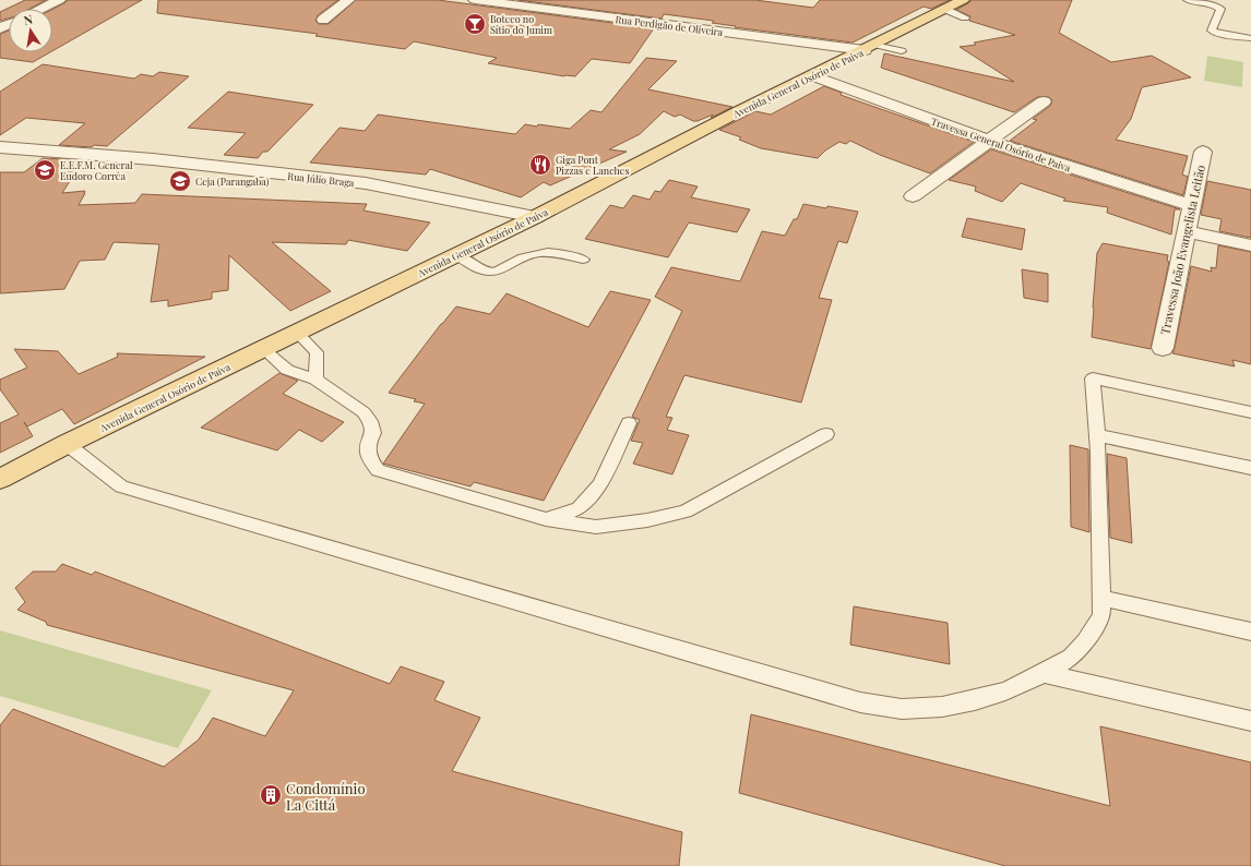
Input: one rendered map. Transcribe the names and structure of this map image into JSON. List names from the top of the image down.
{
  "streets": {
    "main road": ["Avenida General Osório de Paiva"],
    "street": [
      "Rua Perdigão de Oliveira",
      "Travessa General Osório de Paiva",
      "Rua Júlio Braga",
      "Travessa João Evangelista Leitão"
    ]
  },
  "crossings": [
    ["Rua Perdigão de Oliveira", "Avenida General Osório de Paiva"],
    ["Avenida General Osório de Paiva", "Travessa General Osório de Paiva"],
    ["Avenida General Osório de Paiva", "Rua Júlio Braga"],
    ["Travessa General Osório de Paiva", "Travessa João Evangelista Leitão"]
  ],
  "places": {
    "bar": ["Boteco no Sítio do Junim"],
    "restaurant": ["Giga Pont Pizzas e Lanches"],
    "school or university": ["E.E.F.M. General Eudoro Corrêa", "Ceja (Parangaba)"],
    "building": ["Condomínio La Cittá"]
  },
  "north": "top"
}
